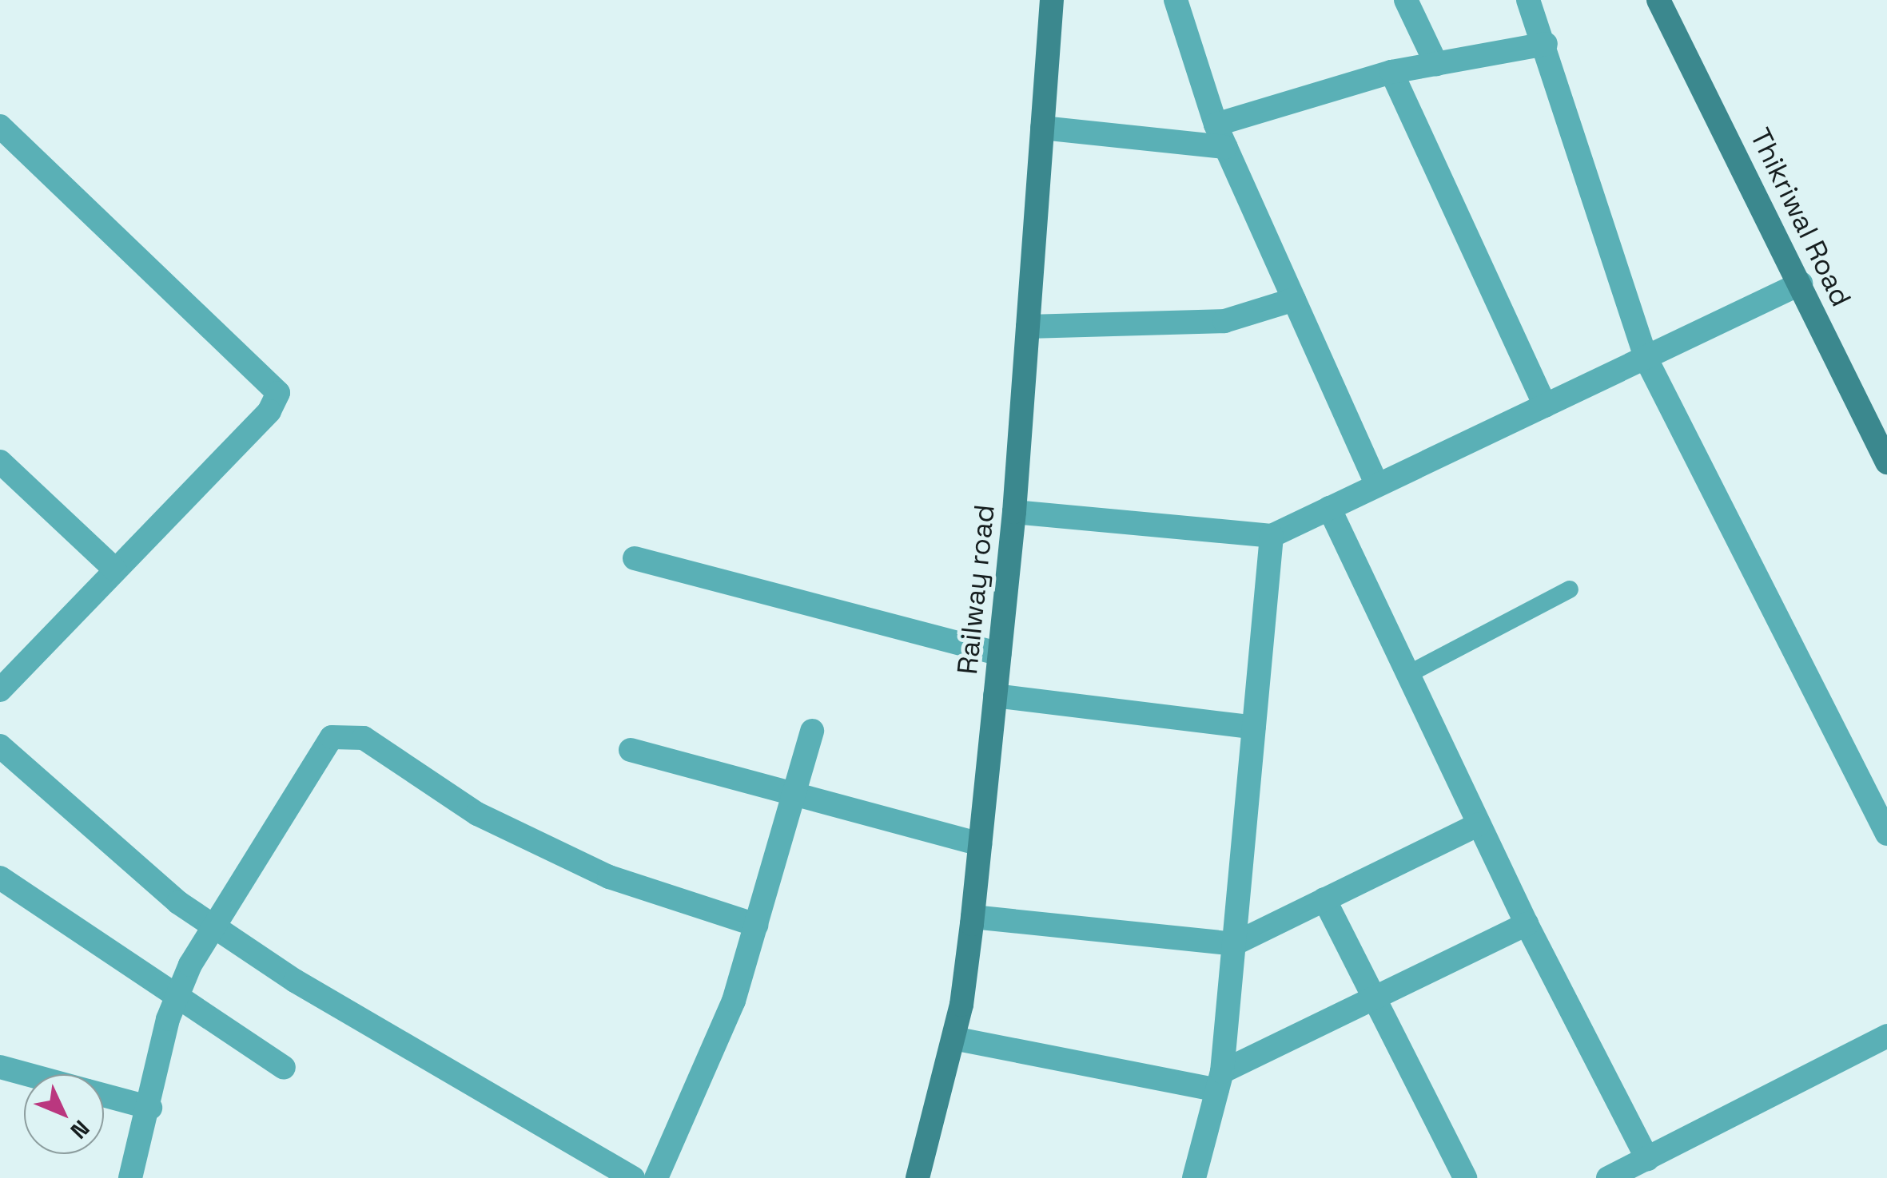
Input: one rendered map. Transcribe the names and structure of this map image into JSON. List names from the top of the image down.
{
  "streets": {
    "main road": ["Thikriwal Road", "Railway road"]
  },
  "north": "bottom right"
}
